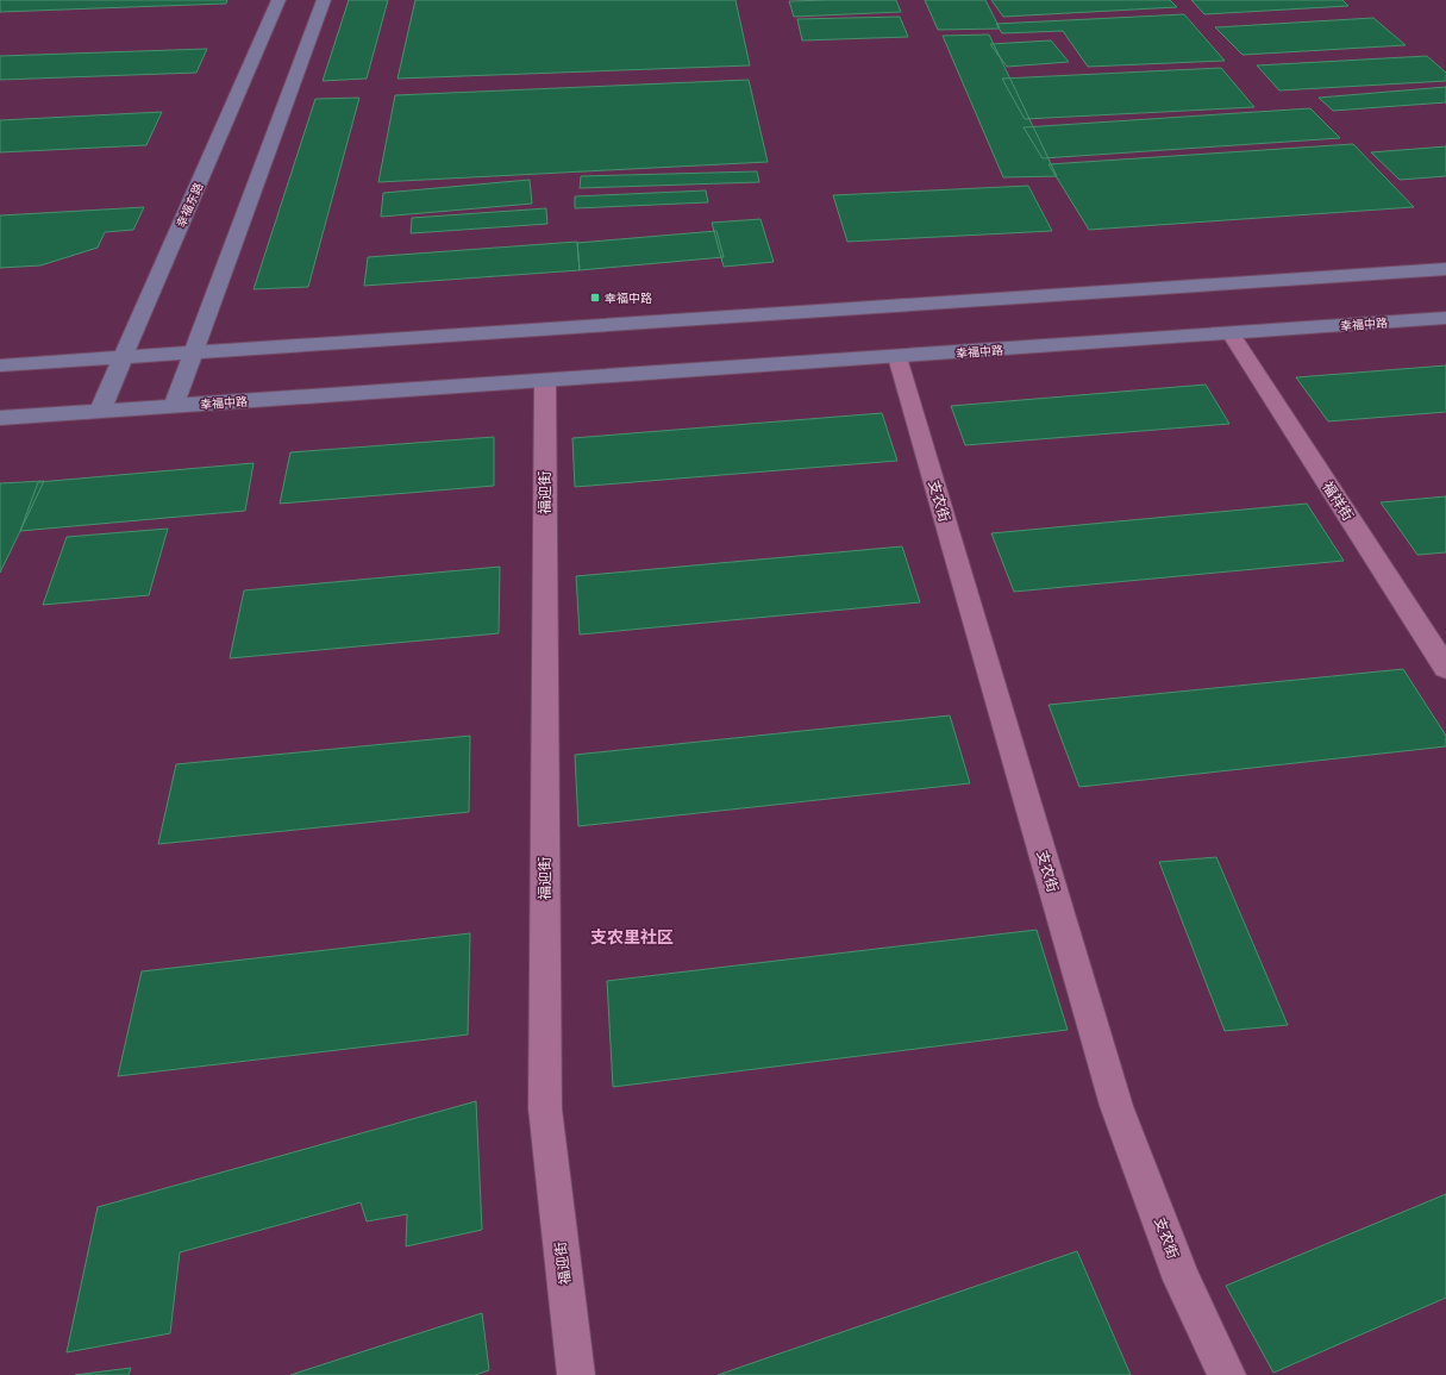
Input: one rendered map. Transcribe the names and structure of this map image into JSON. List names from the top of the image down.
{
  "streets": {
    "street": [
      "幸福东路",
      "幸福中路",
      "福迎街",
      "支农街",
      "福祥街"
    ]
  },
  "crossings": [
    ["幸福东路", "幸福中路"],
    ["幸福中路", "福迎街"],
    ["幸福中路", "支农街"],
    ["幸福中路", "福祥街"]
  ],
  "districts": ["支农里社区"],
  "places": {
    "transit": ["幸福中路"]
  }
}
